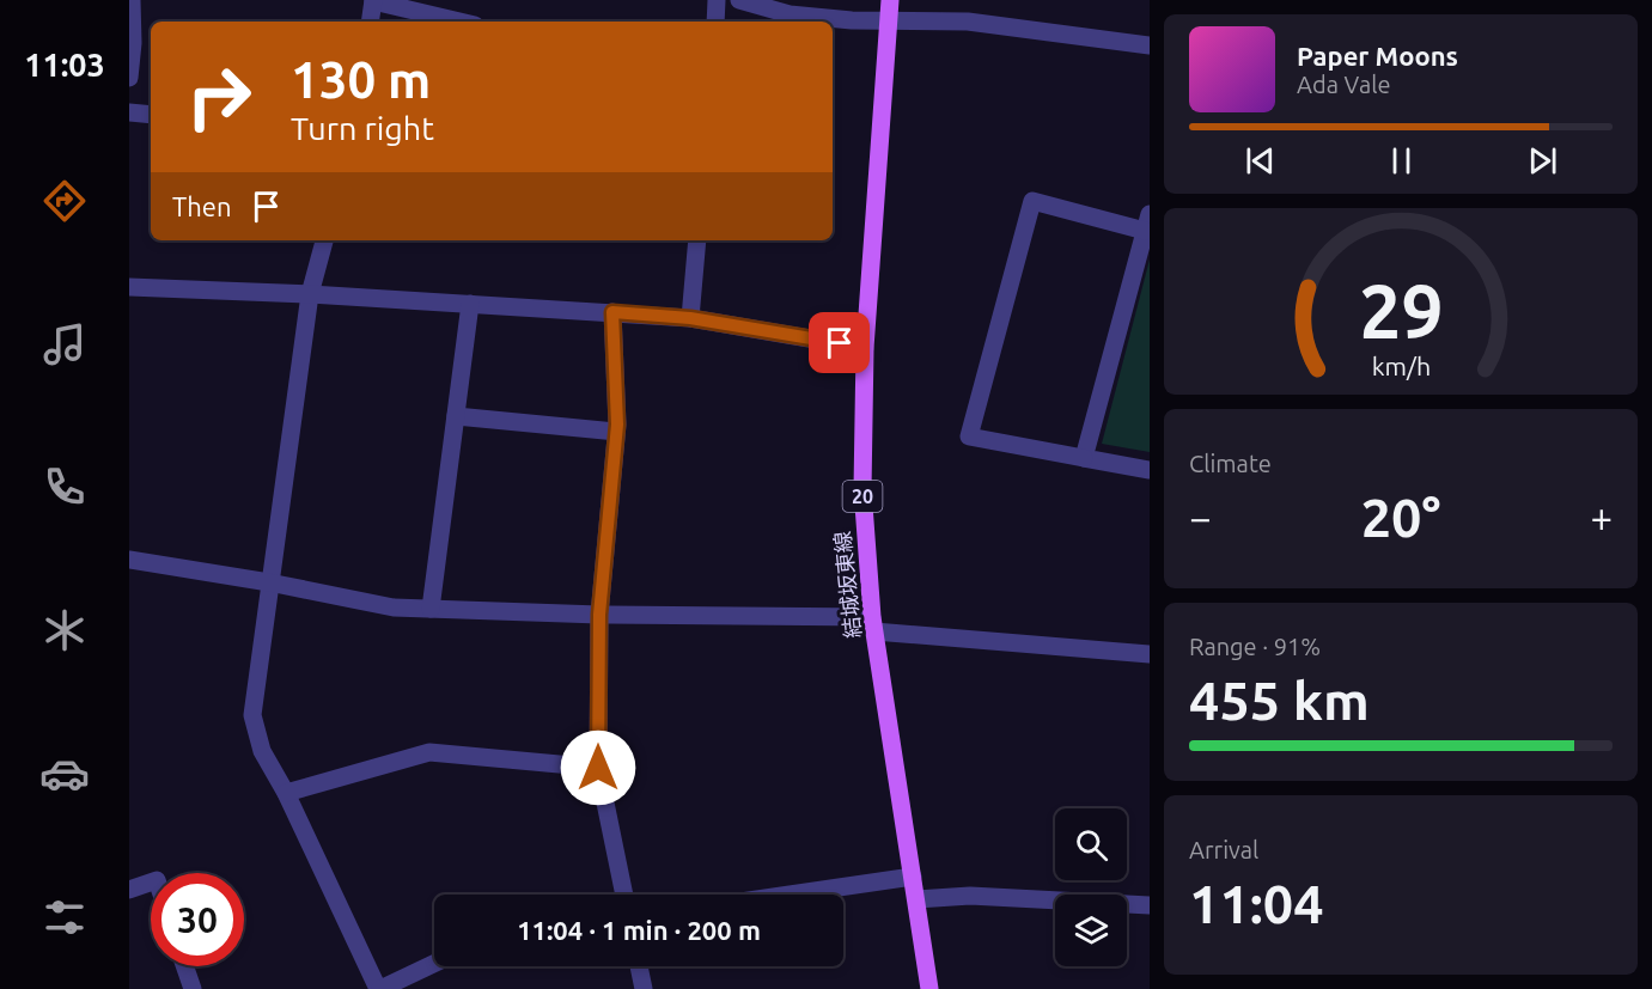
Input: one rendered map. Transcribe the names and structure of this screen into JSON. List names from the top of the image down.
{
  "streets": {
    "main road": ["20", "結城坂東線"]
  },
  "page": {
    "tabs": "11:03",
    "turn": ["130 m", "Turn right"],
    "song": ["Paper Moons", "Ada Vale"],
    "then": "Then",
    "tile": [
      "Climate",
      ["Range · 91%", "455 km"],
      ["Arrival", "11:04"]
    ],
    "heat": ["−", "20°", "+"],
    "limit": "30",
    "trip": "11:04 · 1 min · 200 m",
    "gauge": ["29", "km/h"]
  }
}
